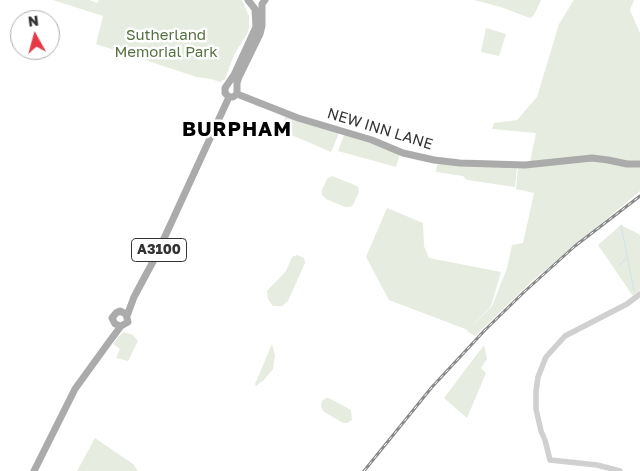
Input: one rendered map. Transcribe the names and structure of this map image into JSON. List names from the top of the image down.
{
  "streets": {
    "main road": ["NEW INN LANE", "A3100"]
  },
  "crossings": [
    ["NEW INN LANE", "A3100"]
  ],
  "districts": ["BURPHAM"],
  "parks": ["Sutherland Memorial Park"],
  "north": "top"
}
